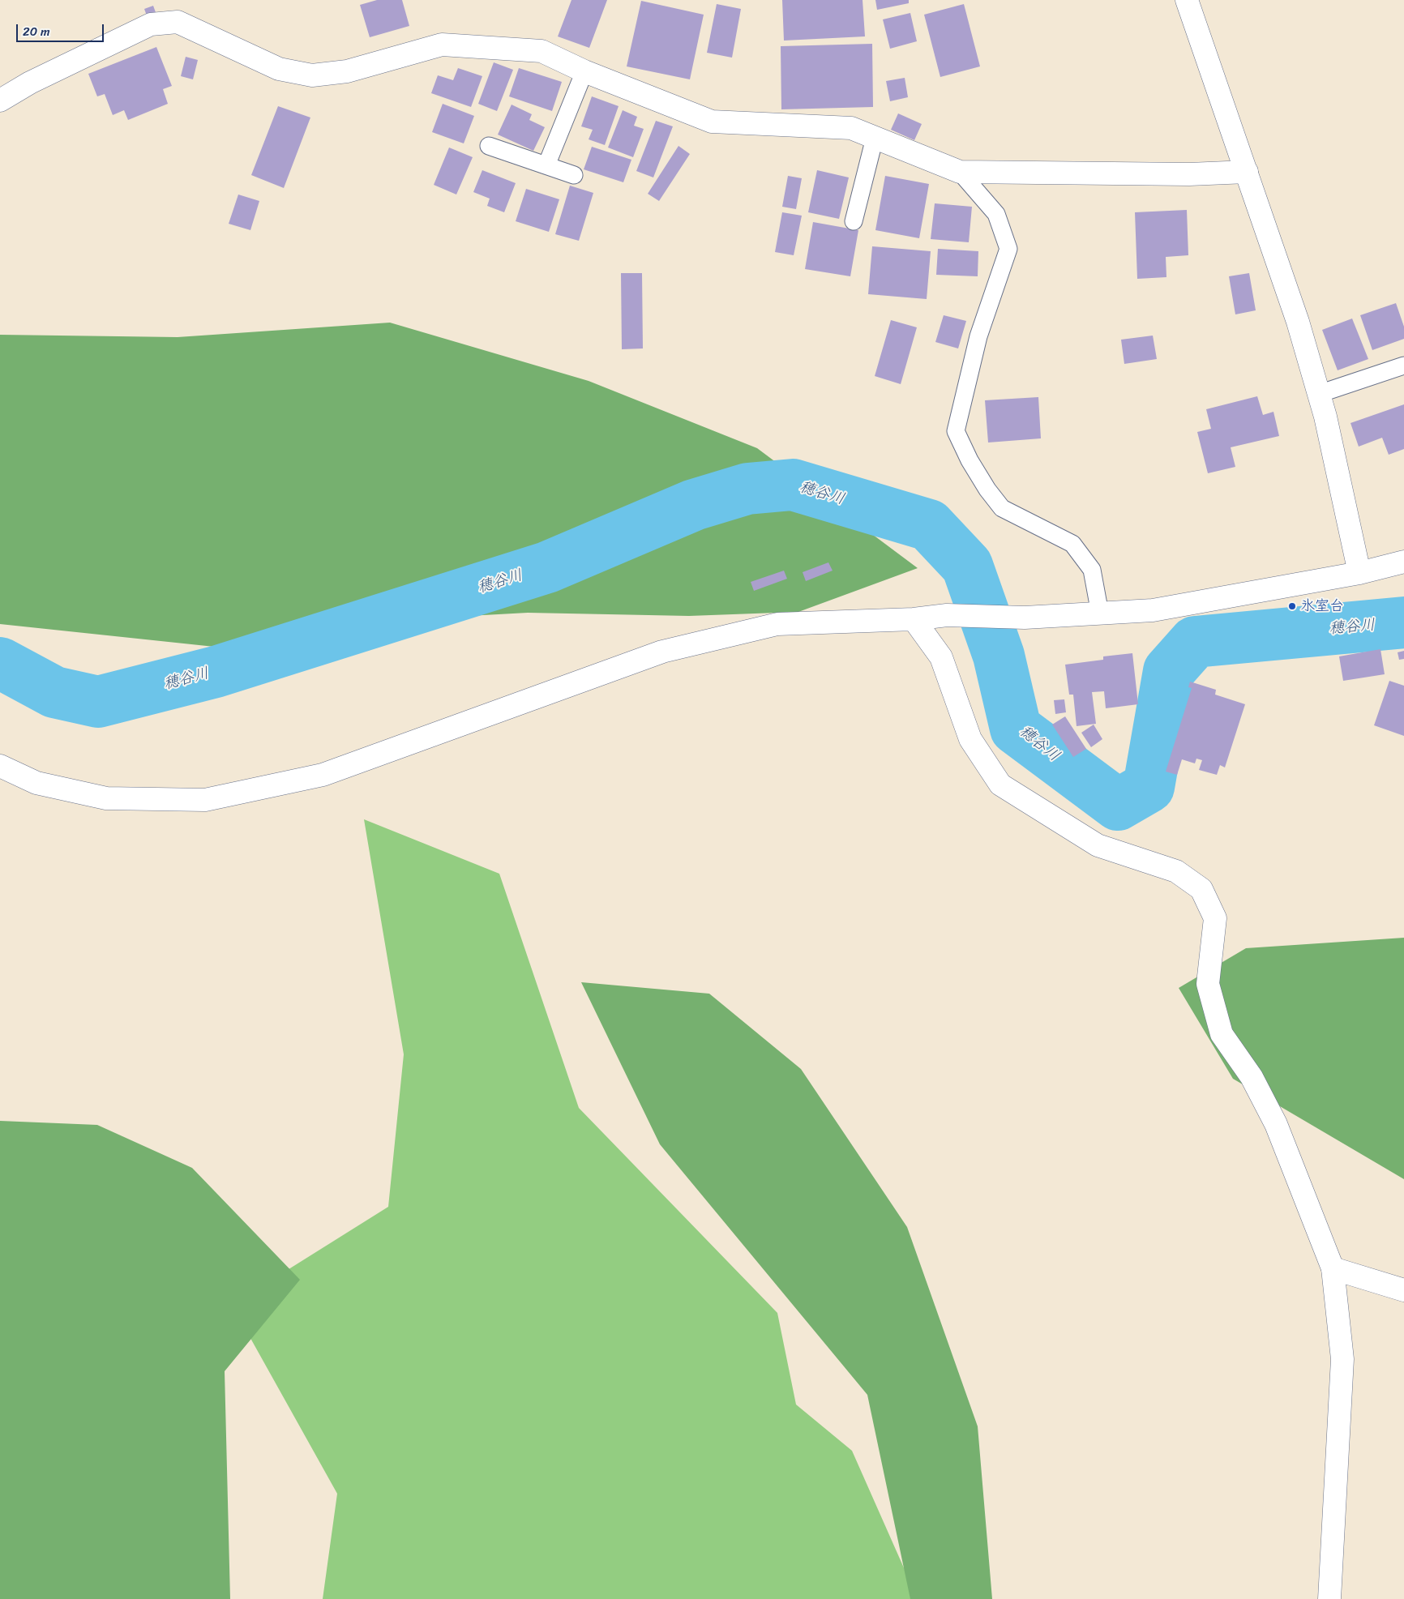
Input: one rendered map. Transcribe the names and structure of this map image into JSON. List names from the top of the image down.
{
  "water": ["穂谷川"],
  "places": ["氷室台"],
  "scale_bar": "20 m"
}
